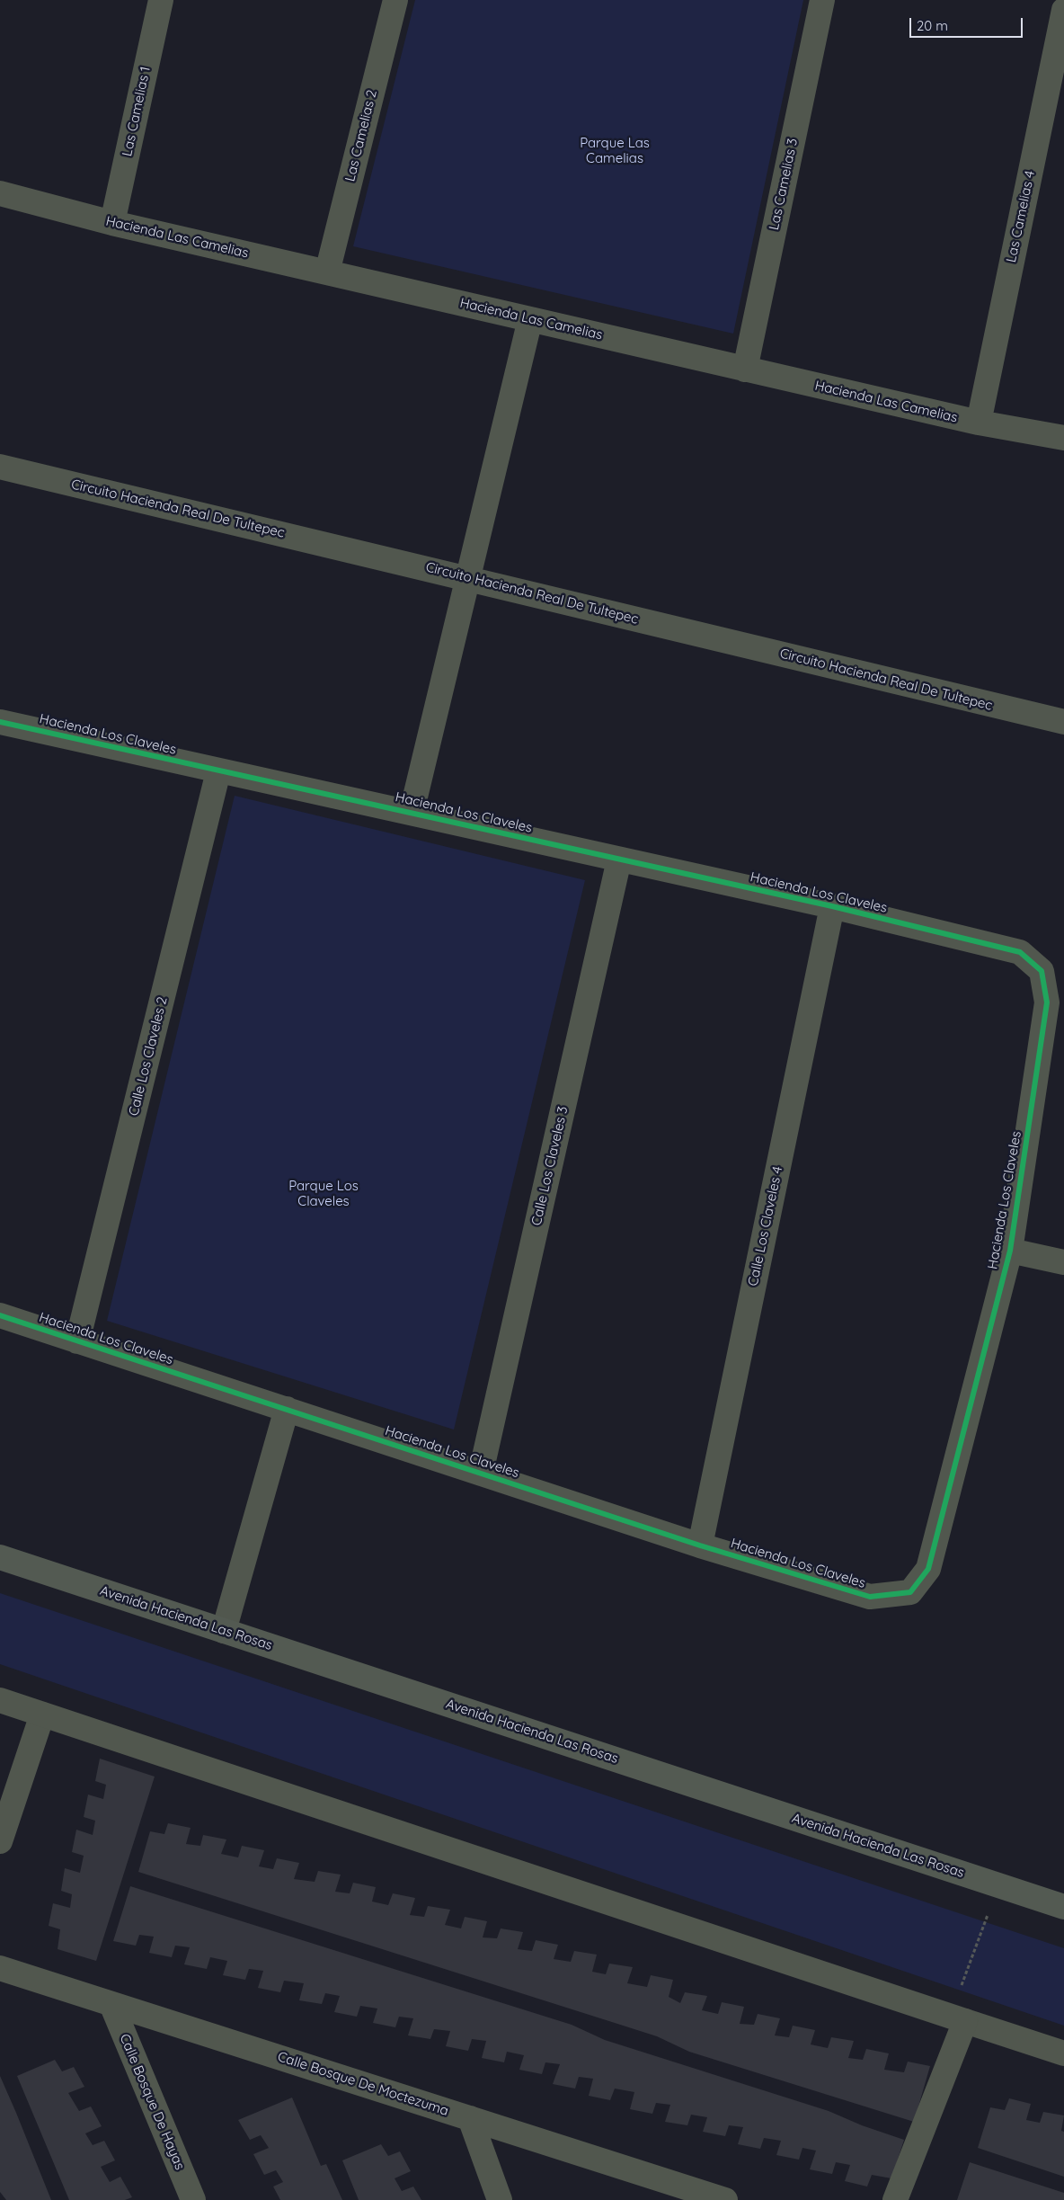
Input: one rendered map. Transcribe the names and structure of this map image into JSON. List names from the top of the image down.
{
  "streets": {
    "main road": ["Avenida Hacienda Las Rosas"],
    "street": [
      "Las Camelias 1",
      "Las Camelias 2",
      "Las Camelias 3",
      "Las Camelias 4",
      "Hacienda Las Camelias",
      "Circuito Hacienda Real De Tultepec",
      "Hacienda Los Claveles",
      "Calle Los Claveles 2",
      "Calle Los Claveles 3",
      "Calle Los Claveles 4",
      "Calle Bosque De Moctezuma",
      "Calle Bosque De Hayas"
    ]
  },
  "crossings": [
    ["Las Camelias 1", "Hacienda Las Camelias"],
    ["Las Camelias 2", "Hacienda Las Camelias"],
    ["Las Camelias 3", "Hacienda Las Camelias"],
    ["Las Camelias 4", "Hacienda Las Camelias"],
    ["Hacienda Los Claveles", "Calle Los Claveles 2"],
    ["Hacienda Los Claveles", "Calle Los Claveles 3"],
    ["Hacienda Los Claveles", "Calle Los Claveles 4"],
    ["Calle Bosque De Moctezuma", "Calle Bosque De Hayas"]
  ],
  "parks": ["Parque Las Camelias", "Parque Los Claveles"],
  "scale_bar": "20 m"
}
